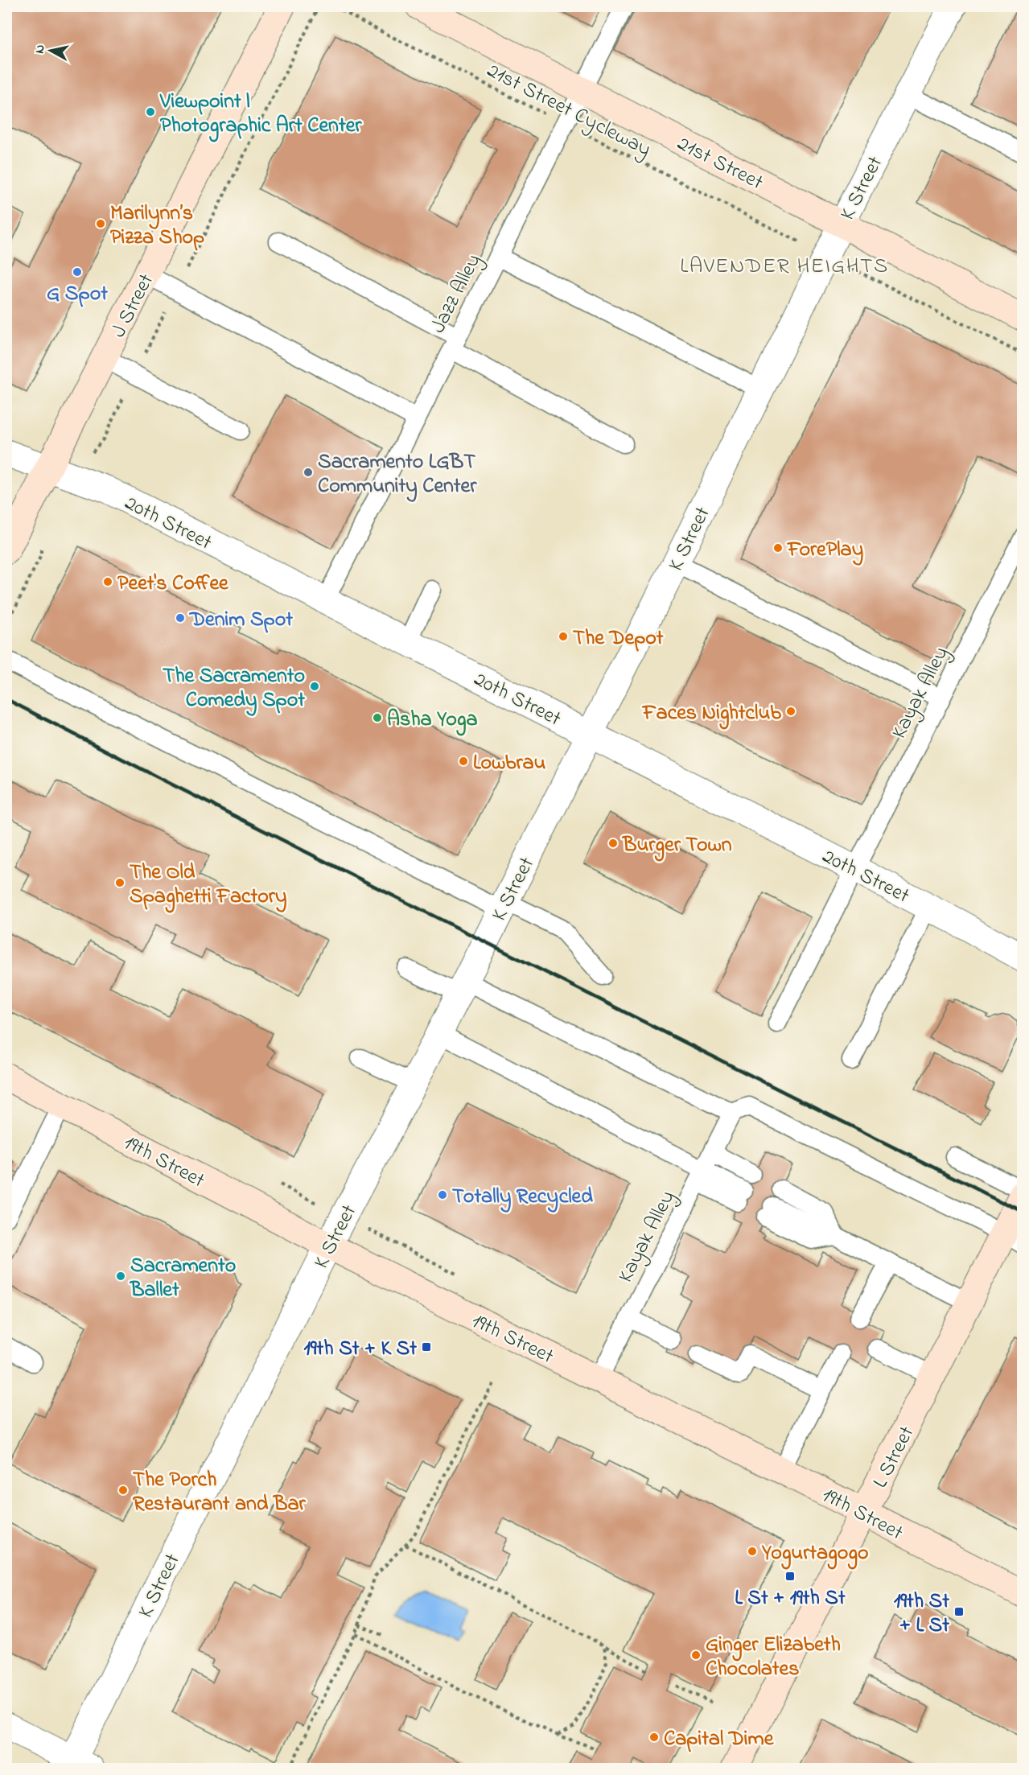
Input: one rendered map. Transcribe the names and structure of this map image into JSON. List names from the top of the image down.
{
  "streets": {
    "main road": [
      "21st Street",
      "J Street",
      "19th Street",
      "L Street"
    ],
    "street": ["K Street", "20th Street"],
    "lane": ["Jazz Alley", "Kayak Alley"],
    "path": ["21st Street Cycleway"]
  },
  "crossings": [
    ["21st Street Cycleway", "K Street"],
    ["21st Street Cycleway", "Jazz Alley"],
    ["21st Street", "K Street"],
    ["21st Street", "Jazz Alley"],
    ["K Street", "20th Street"],
    ["K Street", "19th Street"],
    ["Jazz Alley", "20th Street"],
    ["J Street", "20th Street"],
    ["20th Street", "Kayak Alley"],
    ["Kayak Alley", "19th Street"],
    ["19th Street", "L Street"]
  ],
  "districts": ["LAVENDER HEIGHTS"],
  "places": {
    "other": [
      "Viewpoint | Photographic Art Center",
      "Marilynn’s Pizza Shop",
      "G Spot",
      "Sacramento LGBT Community Center",
      "ForePlay",
      "Peet's Coffee",
      "Denim Spot",
      "The Depot",
      "The Sacramento Comedy Spot",
      "Faces Nightclub",
      "Asha Yoga",
      "Lowbrau",
      "Burger Town",
      "The Old Spaghetti Factory",
      "Totally Recycled",
      "Sacramento Ballet",
      "The Porch Restaurant and Bar",
      "Yogurtagogo",
      "Ginger Elizabeth Chocolates",
      "Capital Dime"
    ],
    "transit": ["19th St + K St", "L St + 19th St", "19th St + L St"]
  },
  "north": "left"
}
